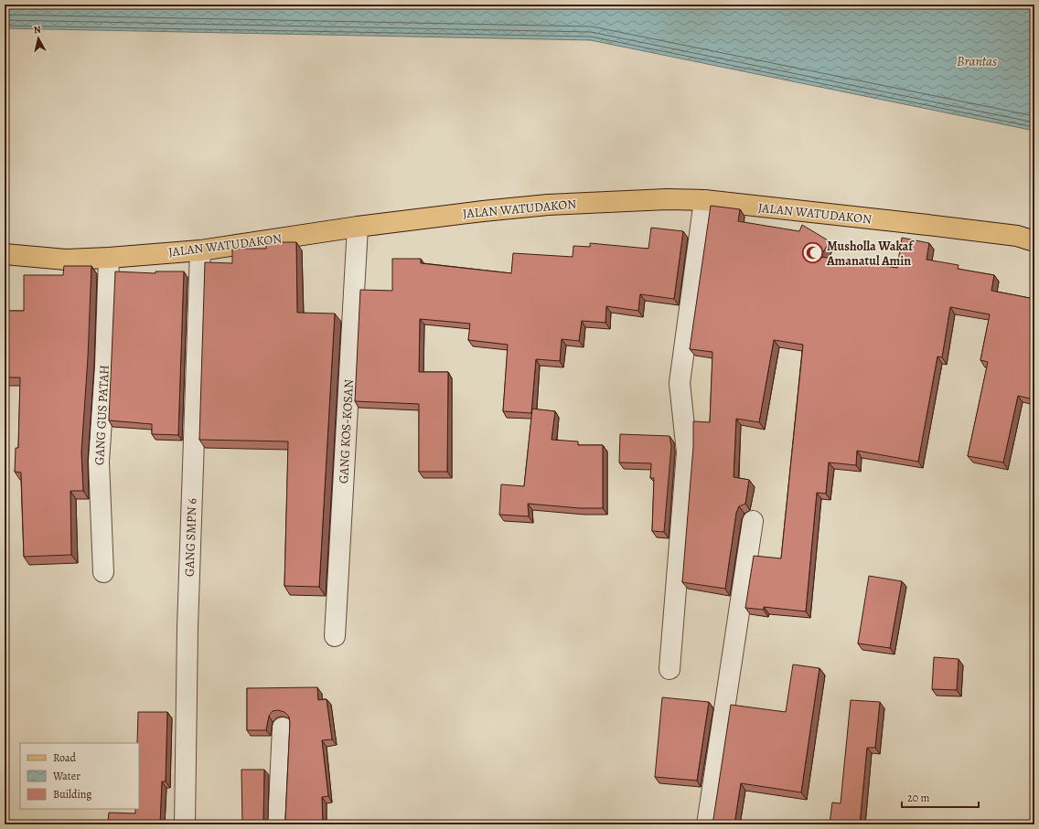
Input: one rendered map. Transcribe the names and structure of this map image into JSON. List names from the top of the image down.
{
  "streets": {
    "main road": ["JALAN WATUDAKON"],
    "street": ["GANG GUS PATAH", "GANG KOS-KOSAN", "GANG SMPN 6"]
  },
  "crossings": [
    ["JALAN WATUDAKON", "GANG GUS PATAH"],
    ["JALAN WATUDAKON", "GANG KOS-KOSAN"],
    ["JALAN WATUDAKON", "GANG SMPN 6"]
  ],
  "water": ["Brantas"],
  "places": {
    "mosque": ["Musholla Wakaf Amanatul Amin"]
  },
  "legend": ["Road", "Water", "Building"],
  "scale_bar": "20 m",
  "north": "top"
}
